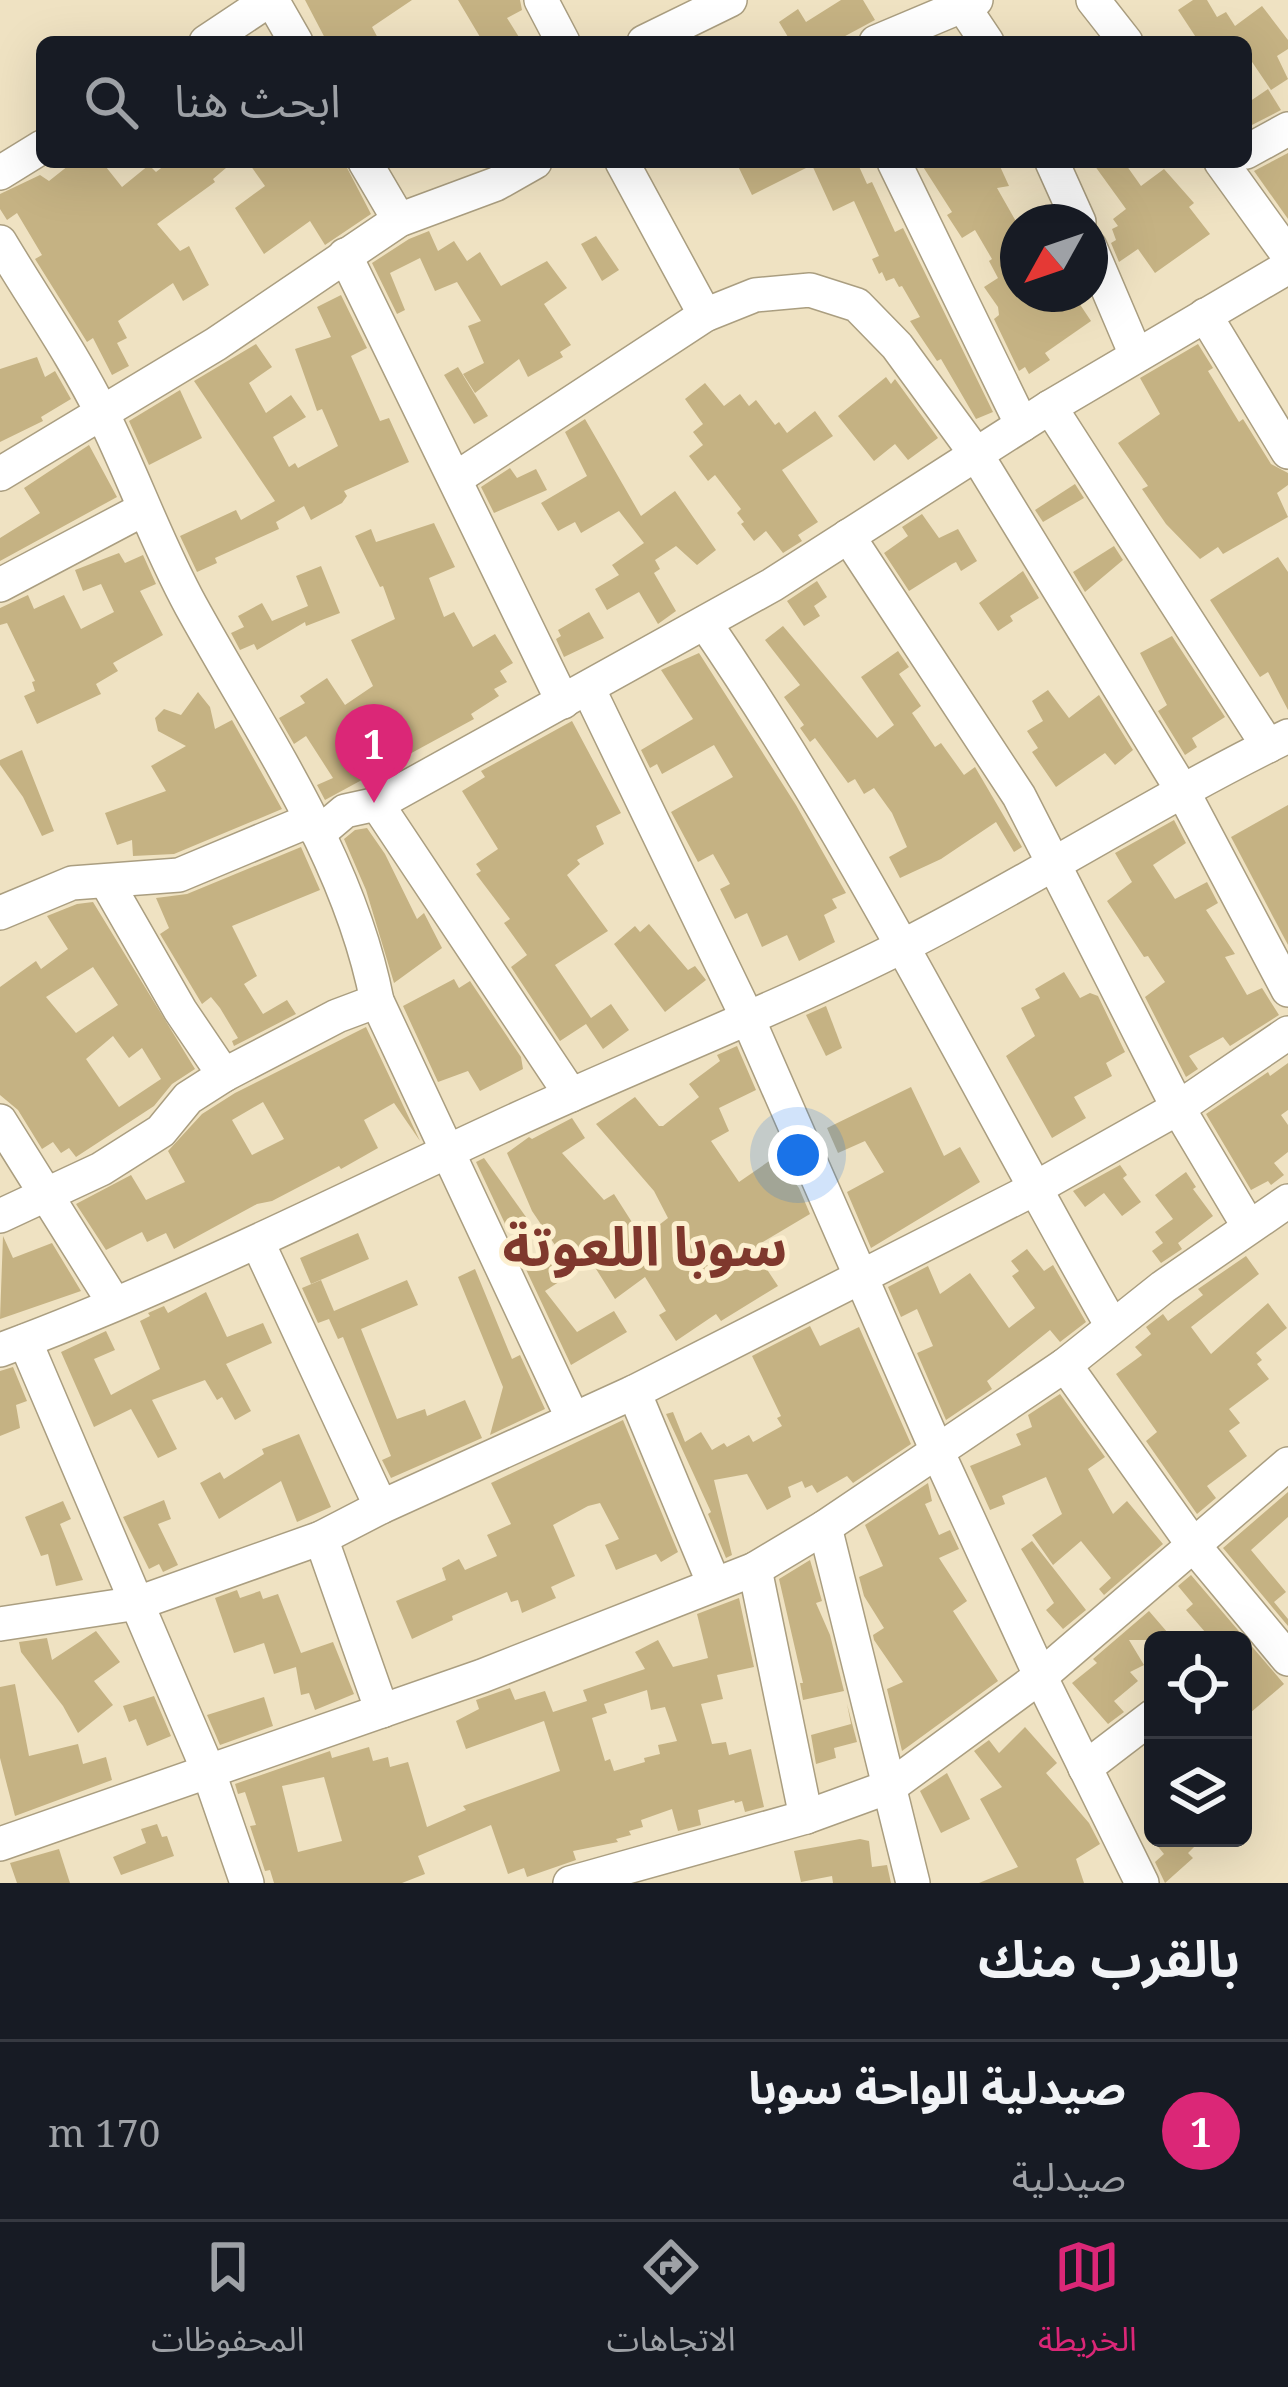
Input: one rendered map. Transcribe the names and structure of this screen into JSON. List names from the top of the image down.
{
  "districts": ["سوبا اللعوتة"],
  "north": "bottom left",
  "page": {
    "search": "ابحث هنا",
    "pins": "1",
    "heading": "بالقرب منك",
    "list": [
      {
        "mark": "1",
        "name": "صيدلية الواحة سوبا",
        "note": "صيدلية",
        "value": "170 m"
      }
    ],
    "nav": ["الخريطة", "الاتجاهات", "المحفوظات"]
  }
}
